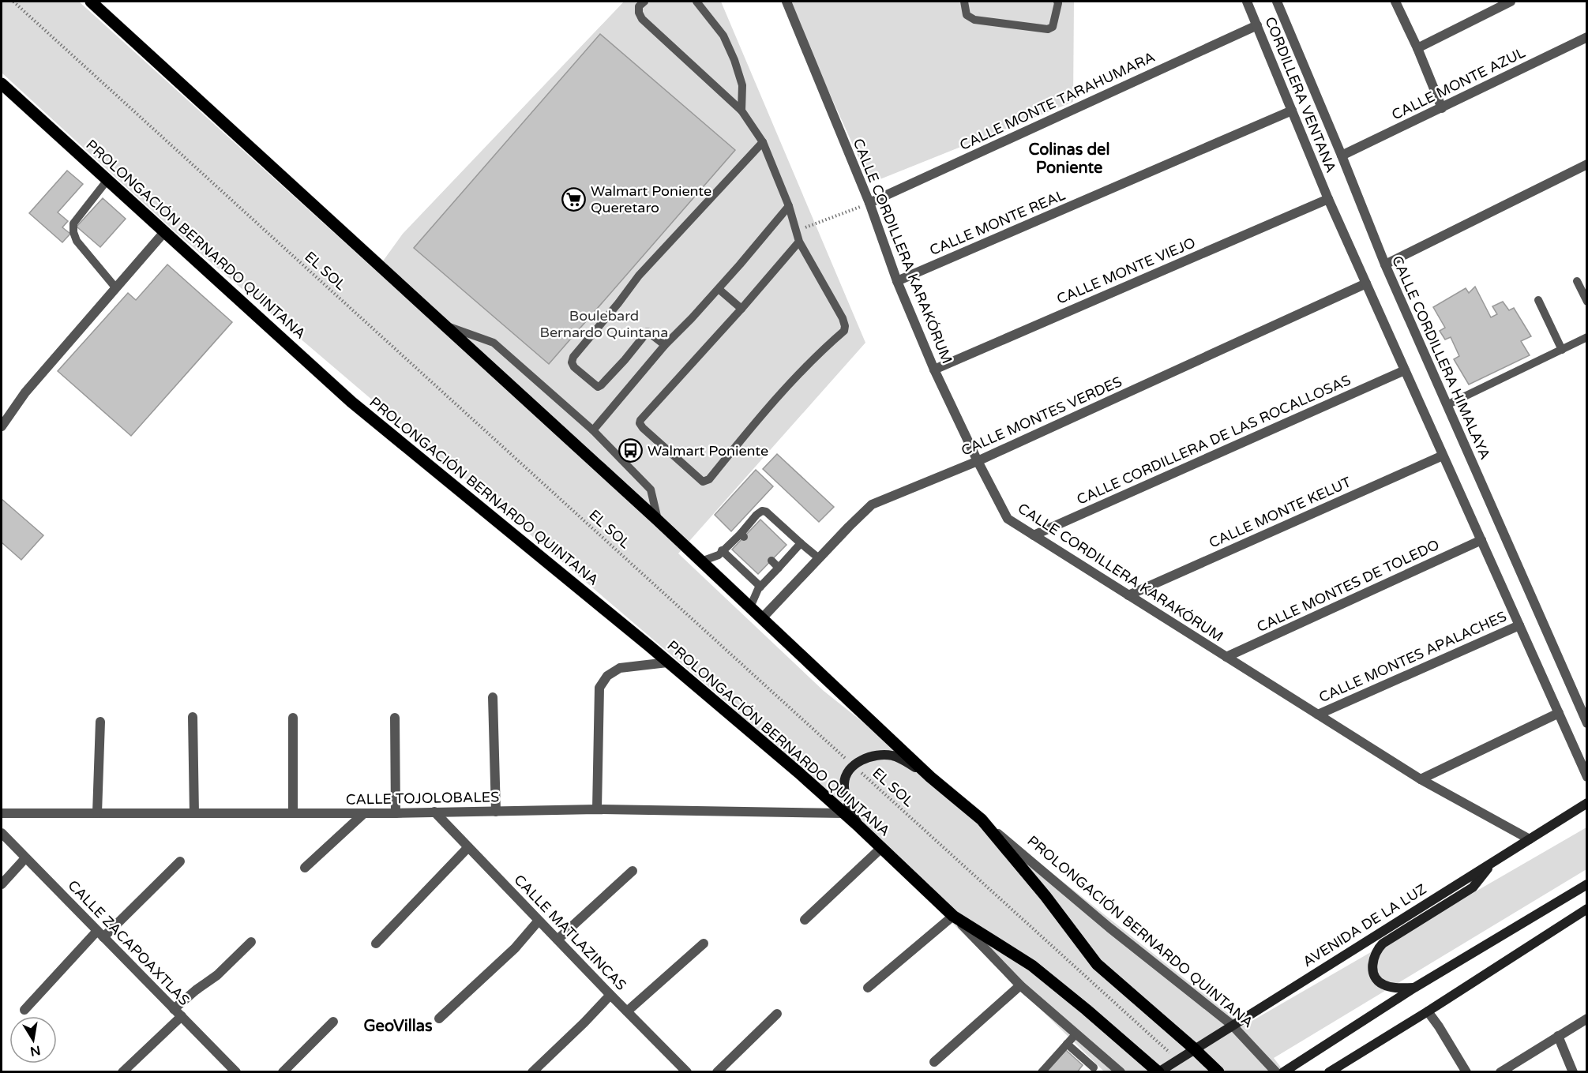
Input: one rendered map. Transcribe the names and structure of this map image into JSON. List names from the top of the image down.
{
  "streets": {
    "main road": ["PROLONGACIÓN BERNARDO QUINTANA", "AVENIDA DE LA LUZ"],
    "street": [
      "CALLE MONTE AZUL",
      "CORDILLERA VENTANA",
      "CALLE MONTE TARAHUMARA",
      "CALLE MONTE REAL",
      "CALLE CORDILLERA KARAKÓRUM",
      "CALLE MONTE VIEJO",
      "CALLE CORDILLERA HIMALAYA",
      "CALLE MONTES VERDES",
      "CALLE CORDILLERA DE LAS ROCALLOSAS",
      "CALLE MONTE KELUT",
      "CALLE MONTES DE TOLEDO",
      "CALLE MONTES APALACHES",
      "CALLE TOJOLOBALES",
      "CALLE MATLAZINCAS",
      "CALLE ZACAPOAXTLAS"
    ],
    "path": ["EL SOL"]
  },
  "crossings": [
    ["CALLE MONTE AZUL", "CALLE CORDILLERA HIMALAYA"],
    ["CORDILLERA VENTANA", "CALLE MONTE TARAHUMARA"],
    ["CORDILLERA VENTANA", "CALLE MONTE REAL"],
    ["CORDILLERA VENTANA", "CALLE MONTE VIEJO"],
    ["CALLE MONTE TARAHUMARA", "CALLE CORDILLERA KARAKÓRUM"],
    ["CALLE MONTE REAL", "CALLE CORDILLERA KARAKÓRUM"],
    ["PROLONGACIÓN BERNARDO QUINTANA", "CALLE MONTES VERDES"],
    ["PROLONGACIÓN BERNARDO QUINTANA", "CALLE TOJOLOBALES"],
    ["PROLONGACIÓN BERNARDO QUINTANA", "AVENIDA DE LA LUZ"],
    ["CALLE CORDILLERA KARAKÓRUM", "CALLE MONTE VIEJO"],
    ["CALLE CORDILLERA KARAKÓRUM", "CALLE MONTES VERDES"],
    ["CALLE CORDILLERA KARAKÓRUM", "CALLE CORDILLERA DE LAS ROCALLOSAS"],
    ["CALLE CORDILLERA KARAKÓRUM", "CALLE MONTE KELUT"],
    ["CALLE CORDILLERA KARAKÓRUM", "CALLE MONTES DE TOLEDO"],
    ["CALLE CORDILLERA KARAKÓRUM", "CALLE MONTES APALACHES"],
    ["CALLE CORDILLERA KARAKÓRUM", "AVENIDA DE LA LUZ"],
    ["EL SOL", "AVENIDA DE LA LUZ"],
    ["CALLE TOJOLOBALES", "CALLE MATLAZINCAS"]
  ],
  "districts": ["Colinas del Poniente", "GeoVillas"],
  "parks": ["Boulebard Bernardo Quintana"],
  "places": {
    "supermarket": ["Walmart Poniente Queretaro"],
    "bus stop": ["Walmart Poniente"]
  },
  "north": "bottom"
}
